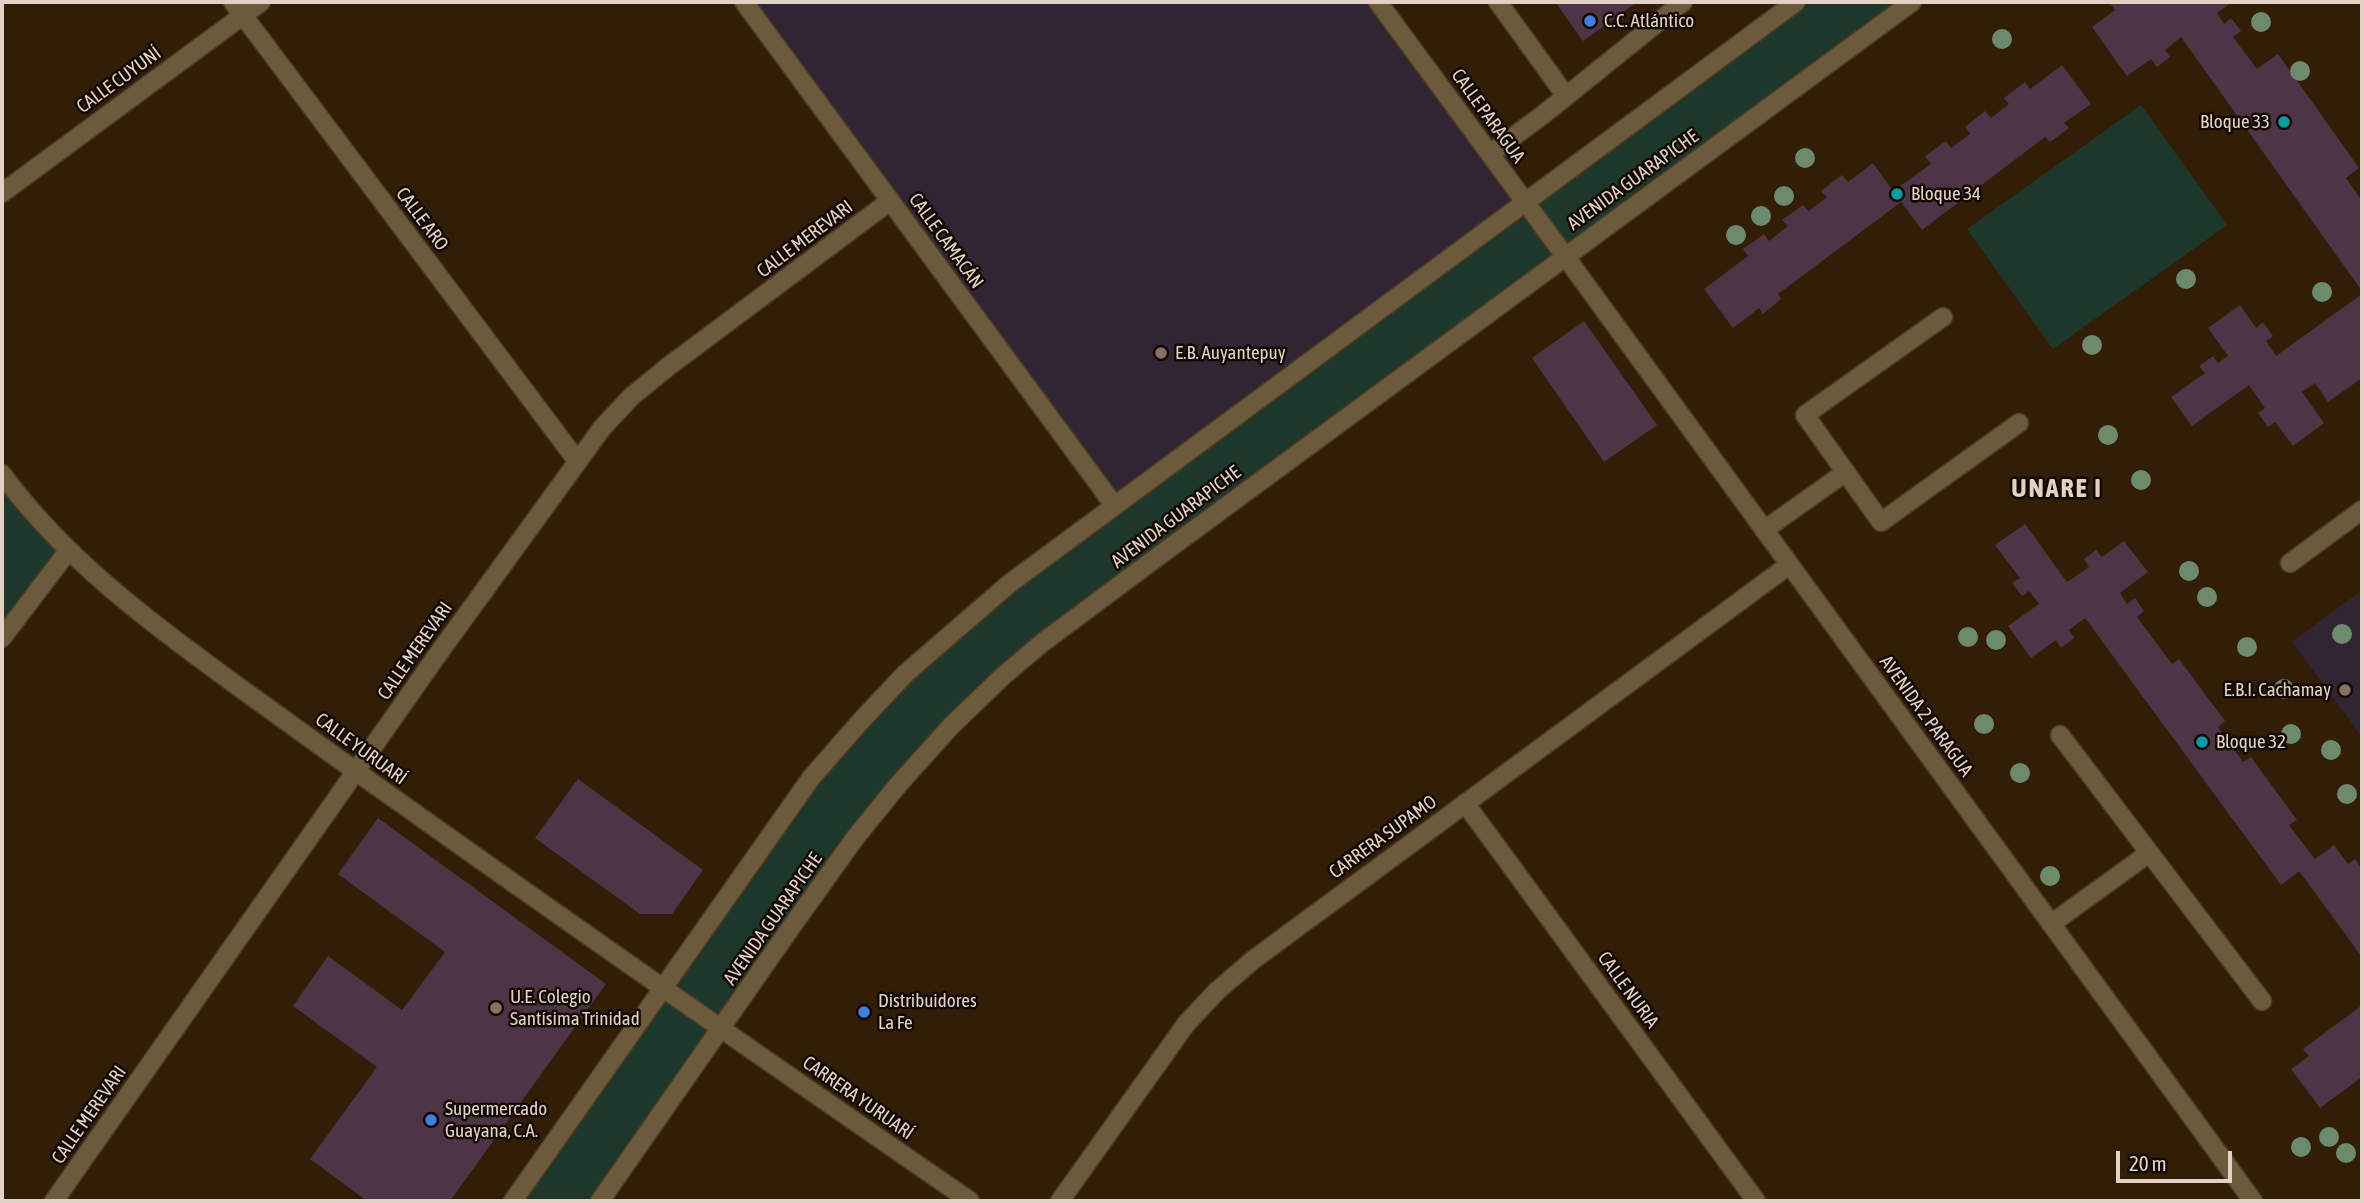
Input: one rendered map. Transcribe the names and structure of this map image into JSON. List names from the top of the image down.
{
  "streets": {
    "street": [
      "CALLE CUYUNÍ",
      "CALLE PARAGUA",
      "AVENIDA GUARAPICHE",
      "CALLE ARO",
      "CALLE MEREVARI",
      "CALLE CAMACÁN",
      "AVENIDA 2 PARAGUA",
      "CALLE YURUARÍ",
      "CARRERA SUPAMO",
      "CALLE NURIA",
      "CARRERA YURUARÍ"
    ]
  },
  "crossings": [
    ["CALLE CUYUNÍ", "CALLE ARO"],
    ["CALLE PARAGUA", "AVENIDA GUARAPICHE"],
    ["CALLE PARAGUA", "AVENIDA 2 PARAGUA"],
    ["AVENIDA GUARAPICHE", "AVENIDA 2 PARAGUA"],
    ["AVENIDA GUARAPICHE", "CALLE YURUARÍ"],
    ["AVENIDA GUARAPICHE", "CARRERA YURUARÍ"],
    ["CALLE ARO", "CALLE MEREVARI"],
    ["CALLE MEREVARI", "CALLE CAMACÁN"],
    ["CALLE MEREVARI", "CALLE YURUARÍ"],
    ["AVENIDA 2 PARAGUA", "CARRERA SUPAMO"],
    ["CALLE YURUARÍ", "CARRERA YURUARÍ"],
    ["CARRERA SUPAMO", "CALLE NURIA"]
  ],
  "districts": ["UNARE I"],
  "places": [
    "C.C. Atlántico",
    "Bloque 33",
    "Bloque 34",
    "E.B. Auyantepuy",
    "E.B.I. Cachamay",
    "Bloque 32",
    "U.E. Colegio Santísima Trinidad",
    "Distribuidores La Fe",
    "Supermercado Guayana, C.A."
  ],
  "scale_bar": "20 m"
}
